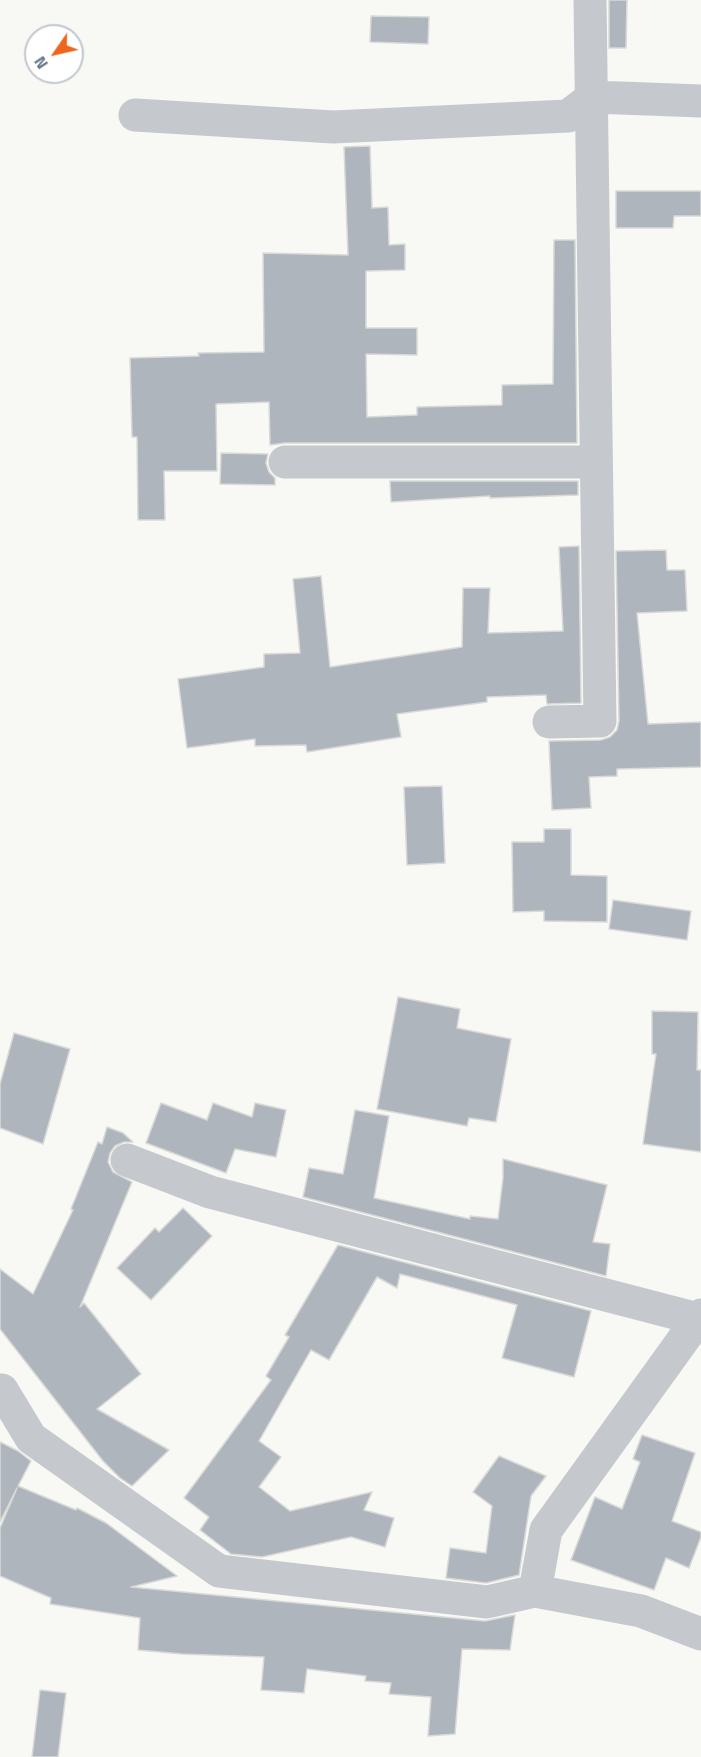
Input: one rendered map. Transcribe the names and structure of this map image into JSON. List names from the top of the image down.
{
  "north": "bottom left"
}
